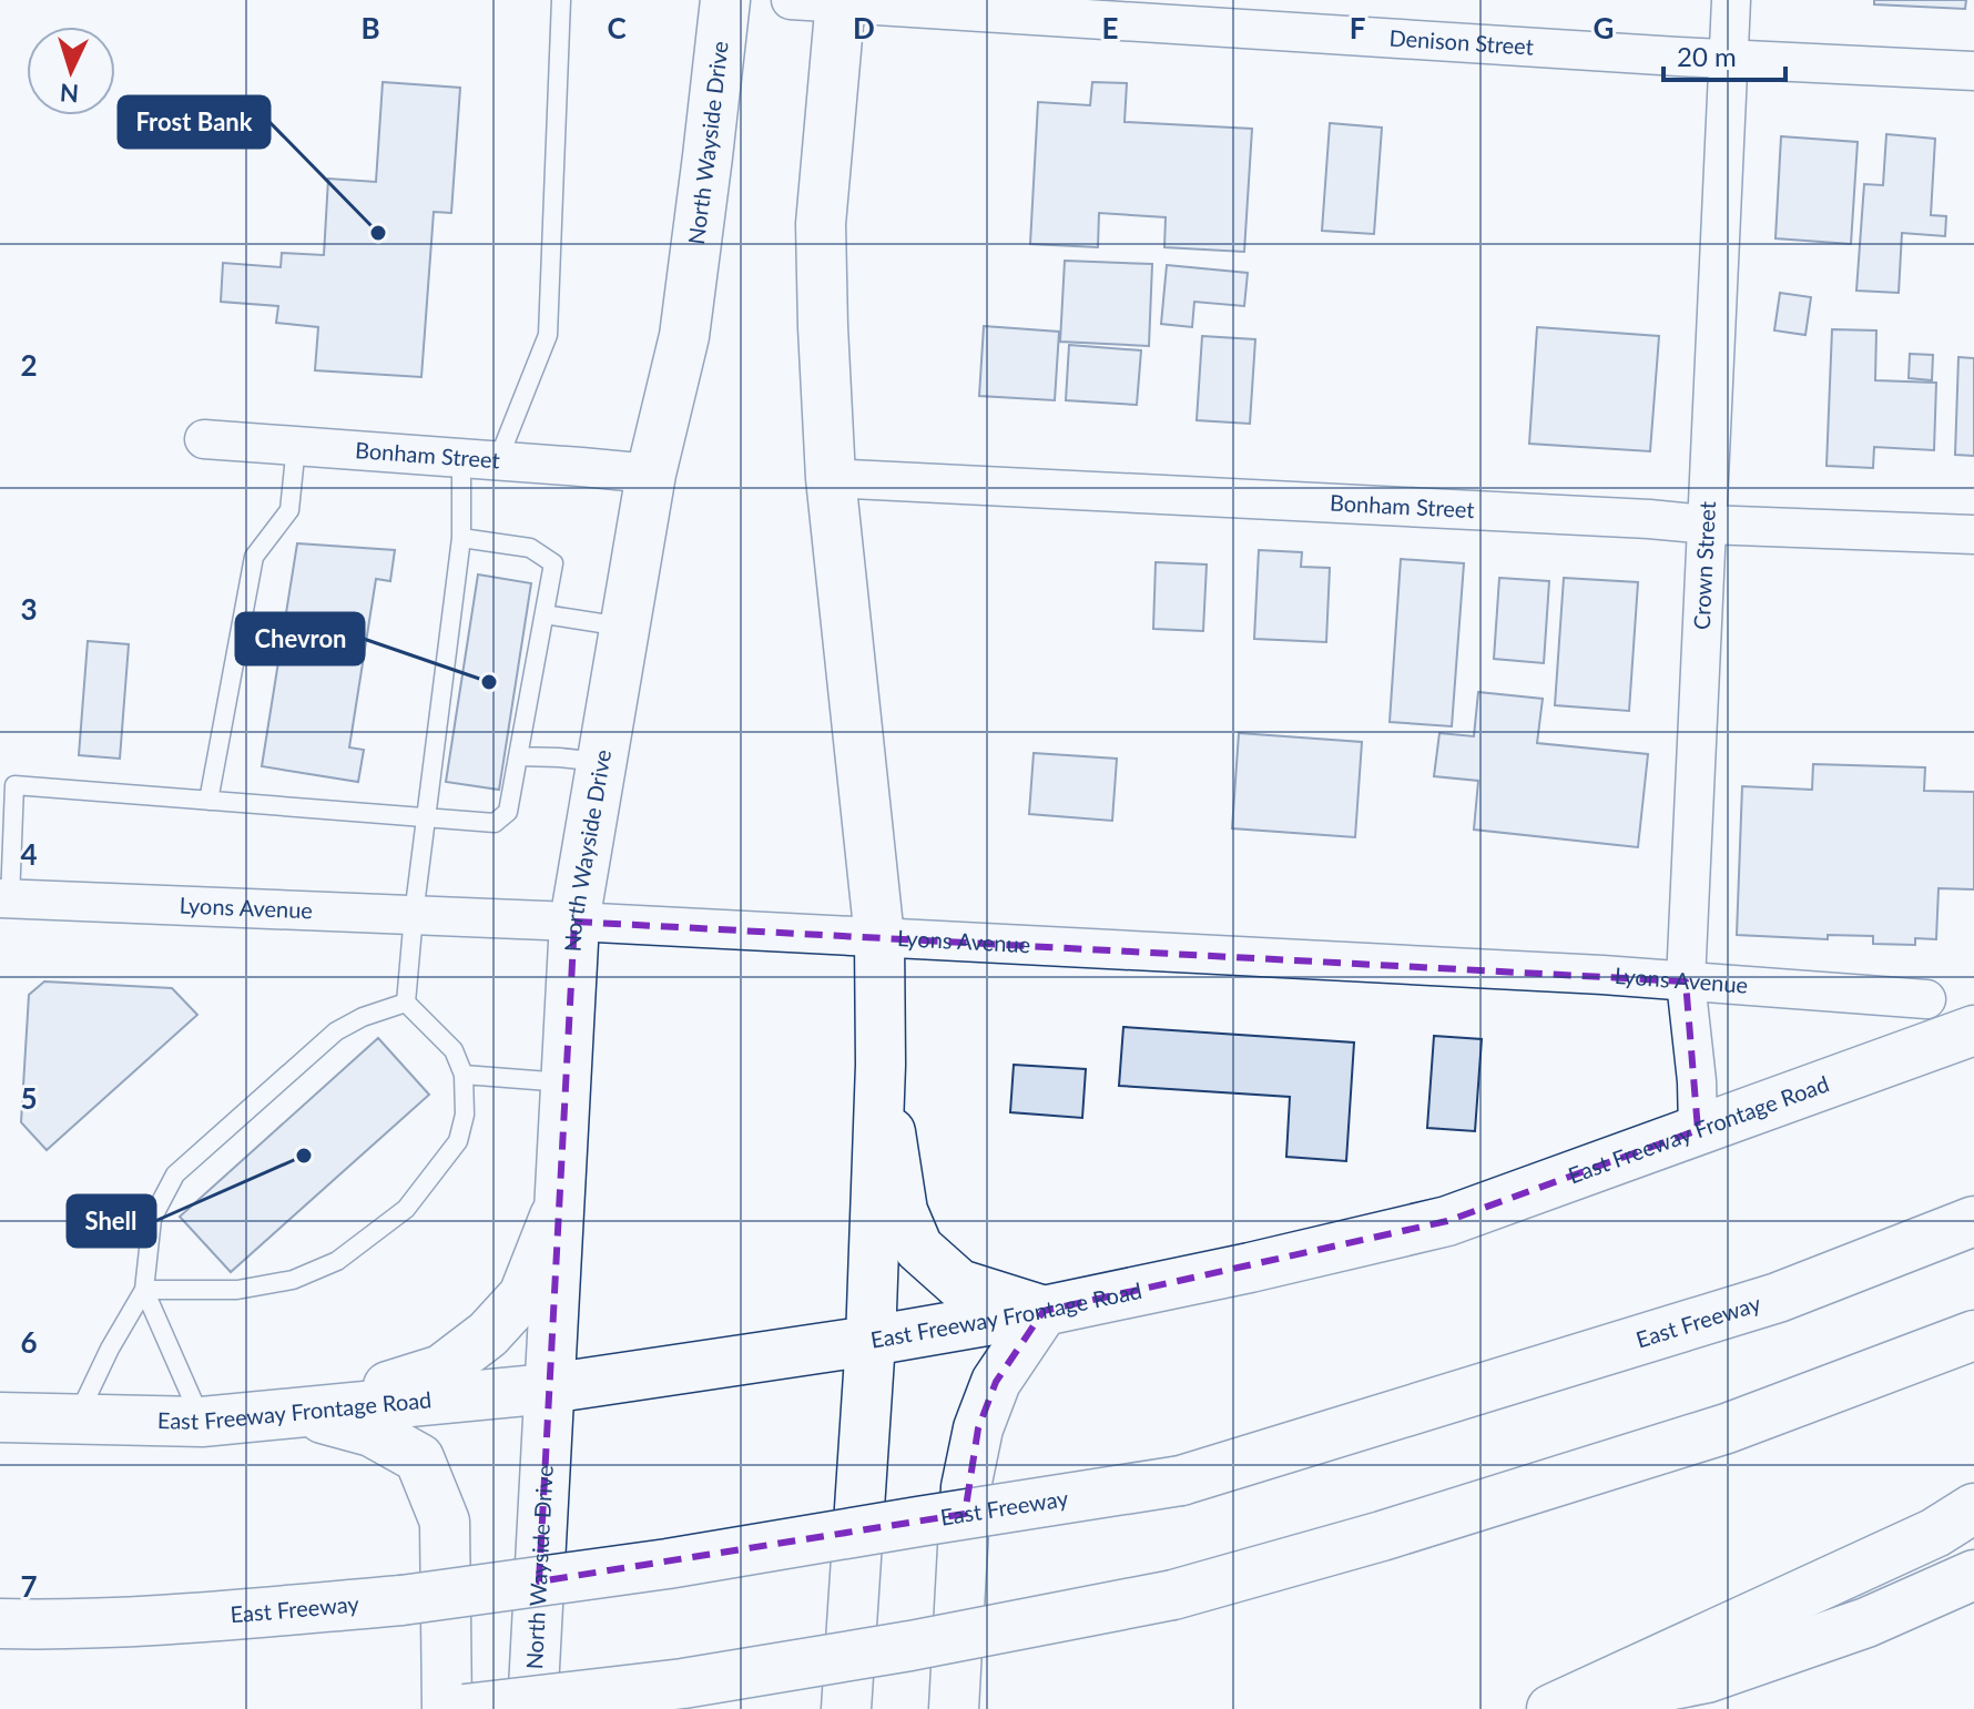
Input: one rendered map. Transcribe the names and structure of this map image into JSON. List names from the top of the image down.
{
  "streets": {
    "main road": ["North Wayside Drive", "East Freeway Frontage Road", "East Freeway"],
    "street": [
      "Denison Street",
      "Bonham Street",
      "Crown Street",
      "Lyons Avenue"
    ]
  },
  "crossings": [
    ["Denison Street", "Crown Street"],
    ["North Wayside Drive", "Bonham Street"],
    ["North Wayside Drive", "Lyons Avenue"],
    ["North Wayside Drive", "East Freeway Frontage Road"],
    ["Bonham Street", "Crown Street"],
    ["Crown Street", "Lyons Avenue"],
    ["Crown Street", "East Freeway Frontage Road"]
  ],
  "places": ["Frost Bank", "Chevron", "Shell"],
  "scale_bar": "20 m",
  "north": "bottom",
  "grid": {
    "columns": [
      "B",
      "C",
      "D",
      "E",
      "F",
      "G"
    ],
    "rows": [
      "2",
      "3",
      "4",
      "5",
      "6",
      "7"
    ]
  }
}
